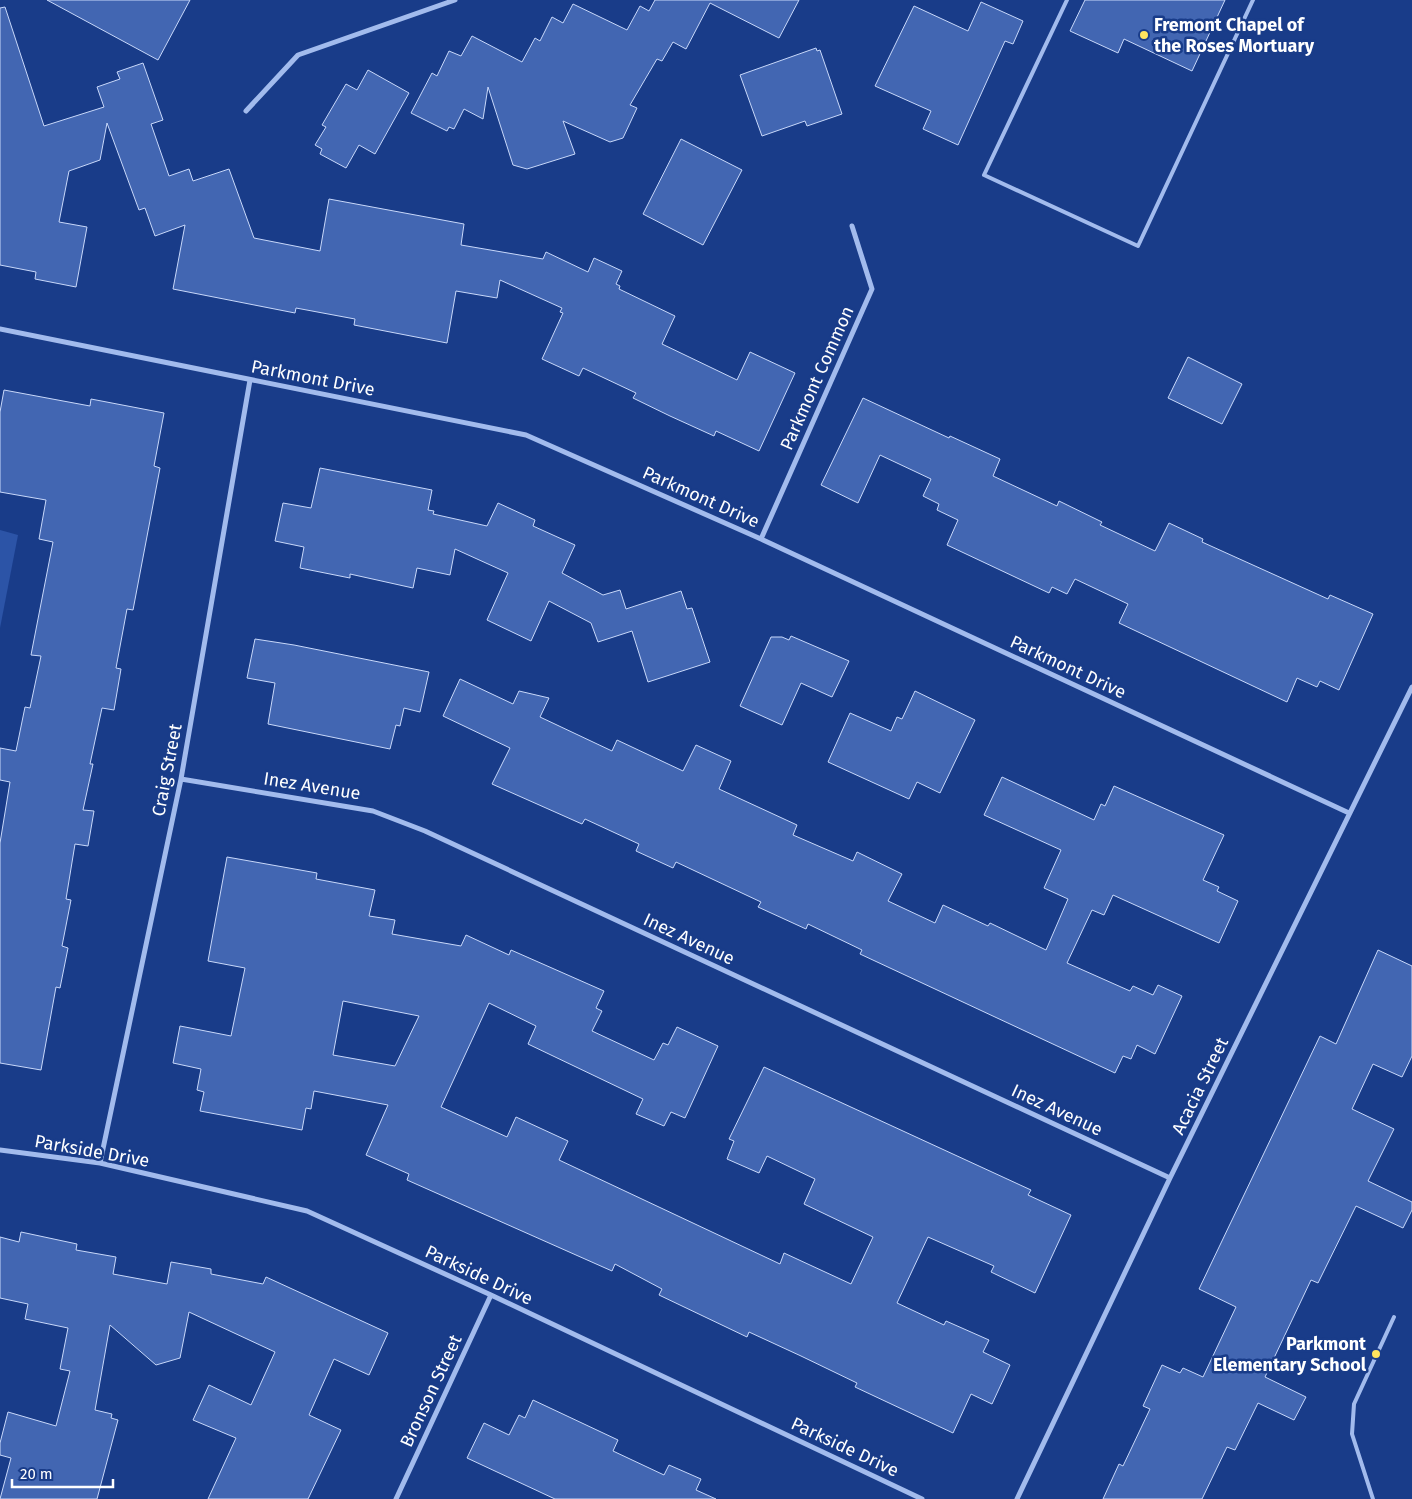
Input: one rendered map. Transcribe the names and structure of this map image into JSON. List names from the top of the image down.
{
  "streets": {
    "street": [
      "Parkmont Drive",
      "Parkmont Common",
      "Craig Street",
      "Inez Avenue",
      "Acacia Street",
      "Parkside Drive",
      "Bronson Street"
    ]
  },
  "crossings": [
    ["Parkmont Drive", "Parkmont Common"],
    ["Parkmont Drive", "Craig Street"],
    ["Parkmont Drive", "Acacia Street"],
    ["Craig Street", "Inez Avenue"],
    ["Craig Street", "Parkside Drive"],
    ["Inez Avenue", "Acacia Street"],
    ["Parkside Drive", "Bronson Street"]
  ],
  "places": ["Fremont Chapel of the Roses Mortuary", "Parkmont Elementary School"],
  "scale_bar": "20 m"
}
